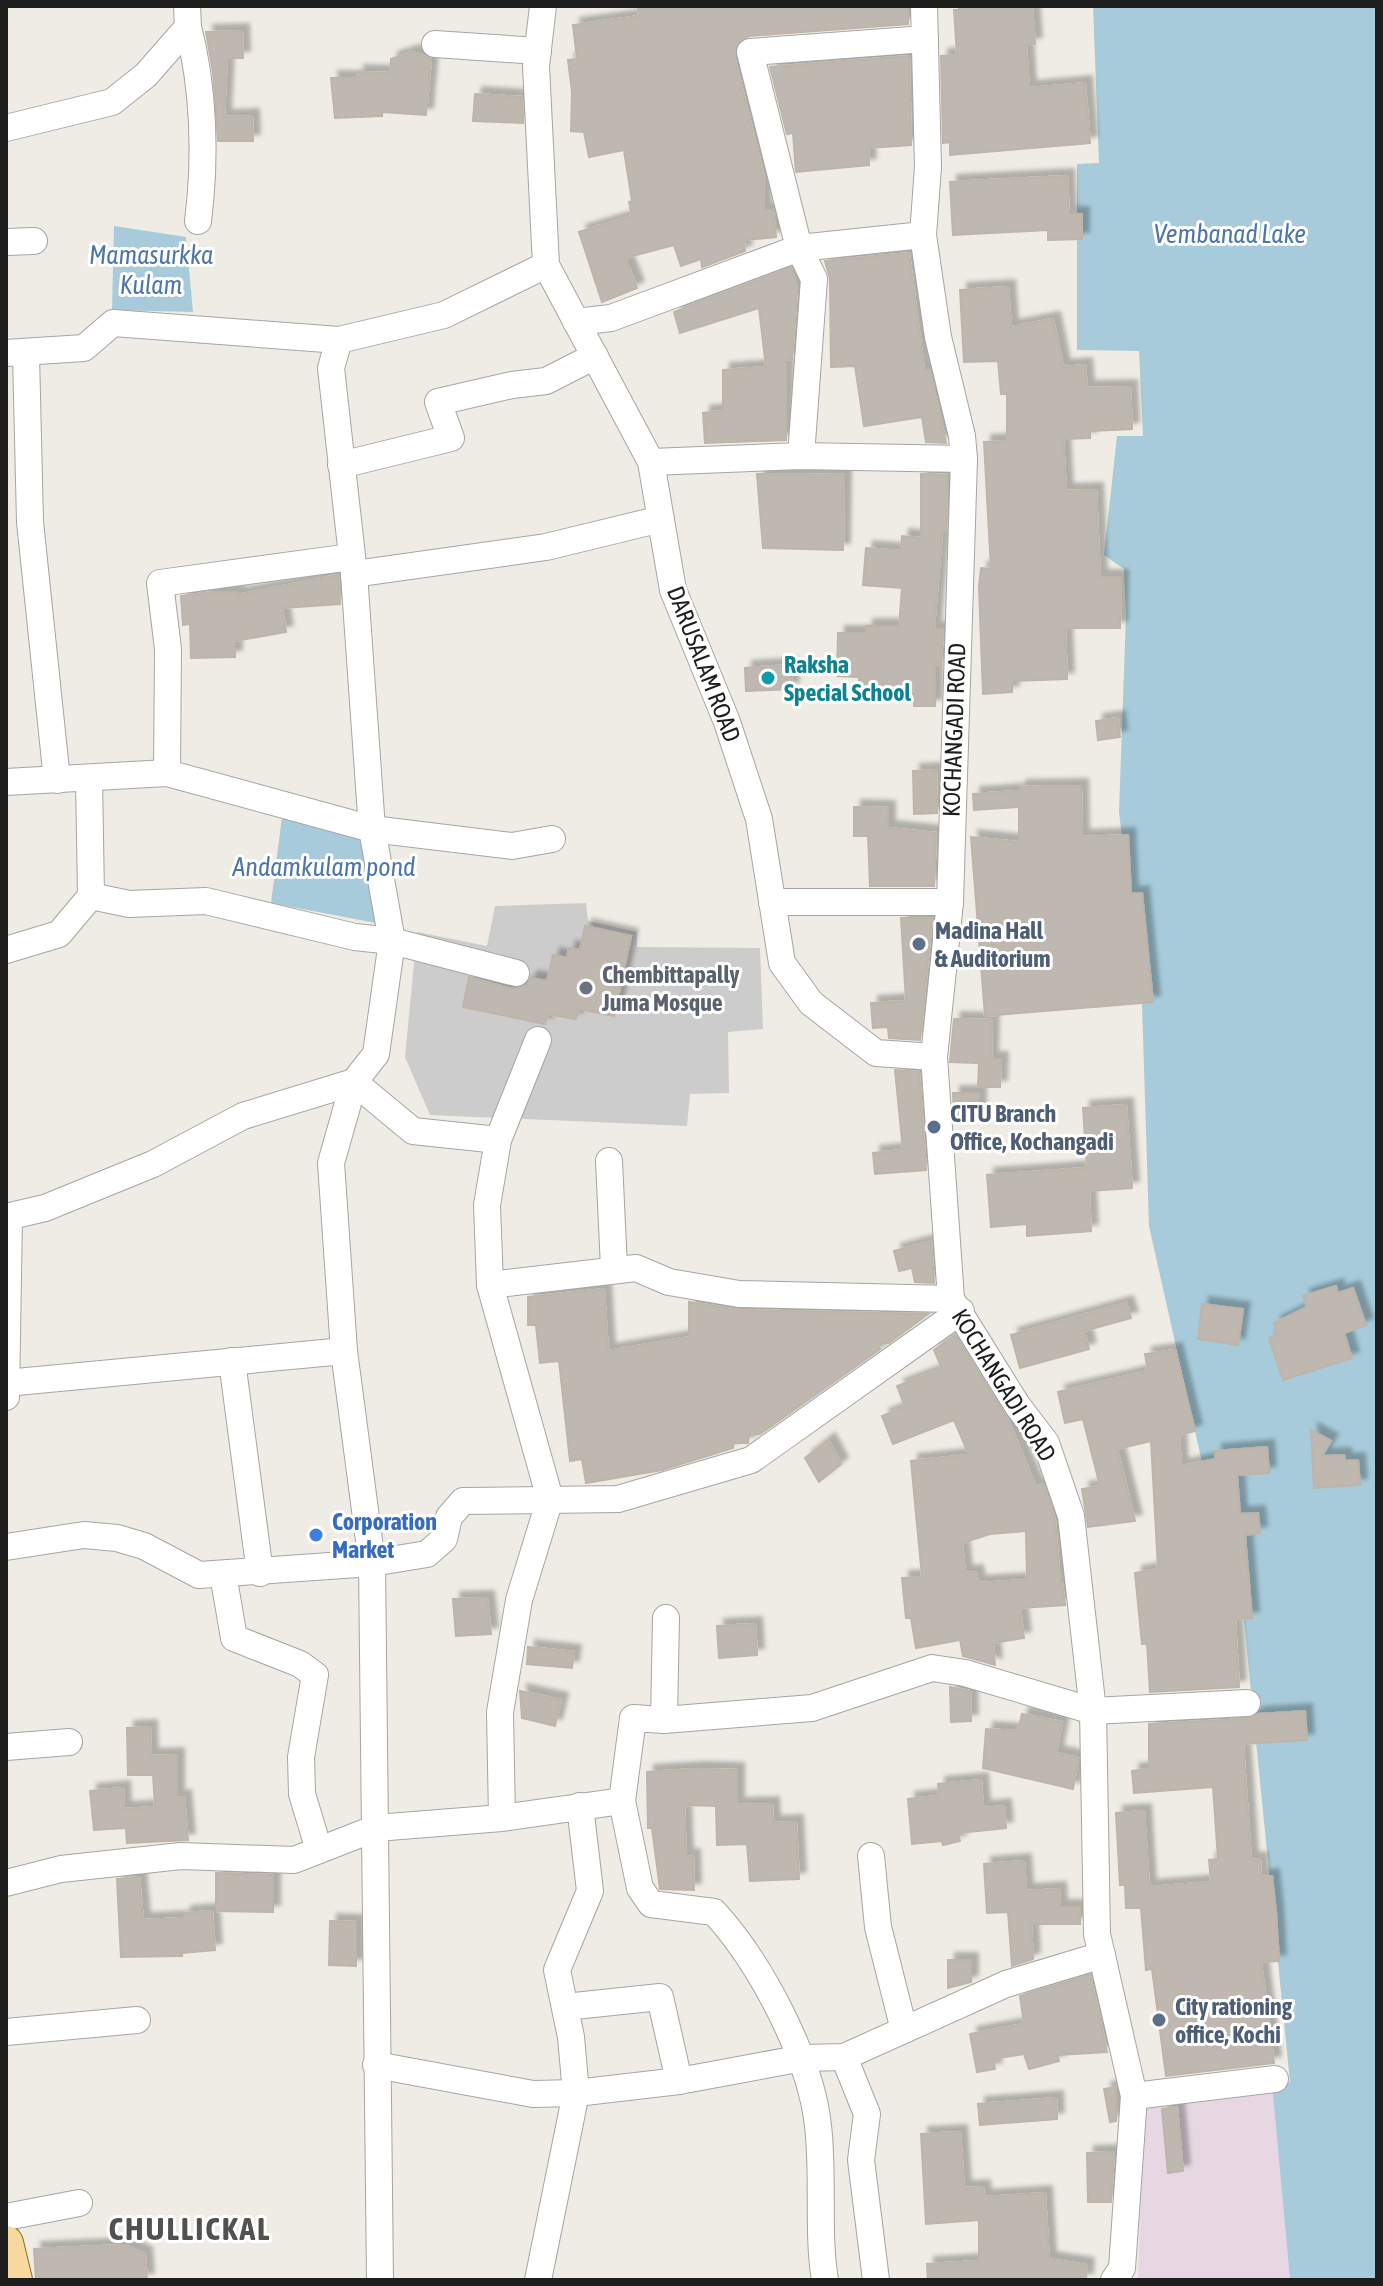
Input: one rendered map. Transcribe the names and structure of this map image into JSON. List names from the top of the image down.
{
  "streets": {
    "street": ["DARUSALAM ROAD", "KOCHANGADI ROAD"]
  },
  "crossings": [
    ["DARUSALAM ROAD", "KOCHANGADI ROAD"]
  ],
  "districts": ["CHULLICKAL"],
  "water": ["Vembanad Lake", "Mamasurkka Kulam", "Andamkulam pond"],
  "places": [
    "Raksha Special School",
    "Madina Hall & Auditorium",
    "Chembittapally Juma Mosque",
    "CITU Branch Office, Kochangadi",
    "Corporation Market",
    "City rationing office, Kochi"
  ]
}
